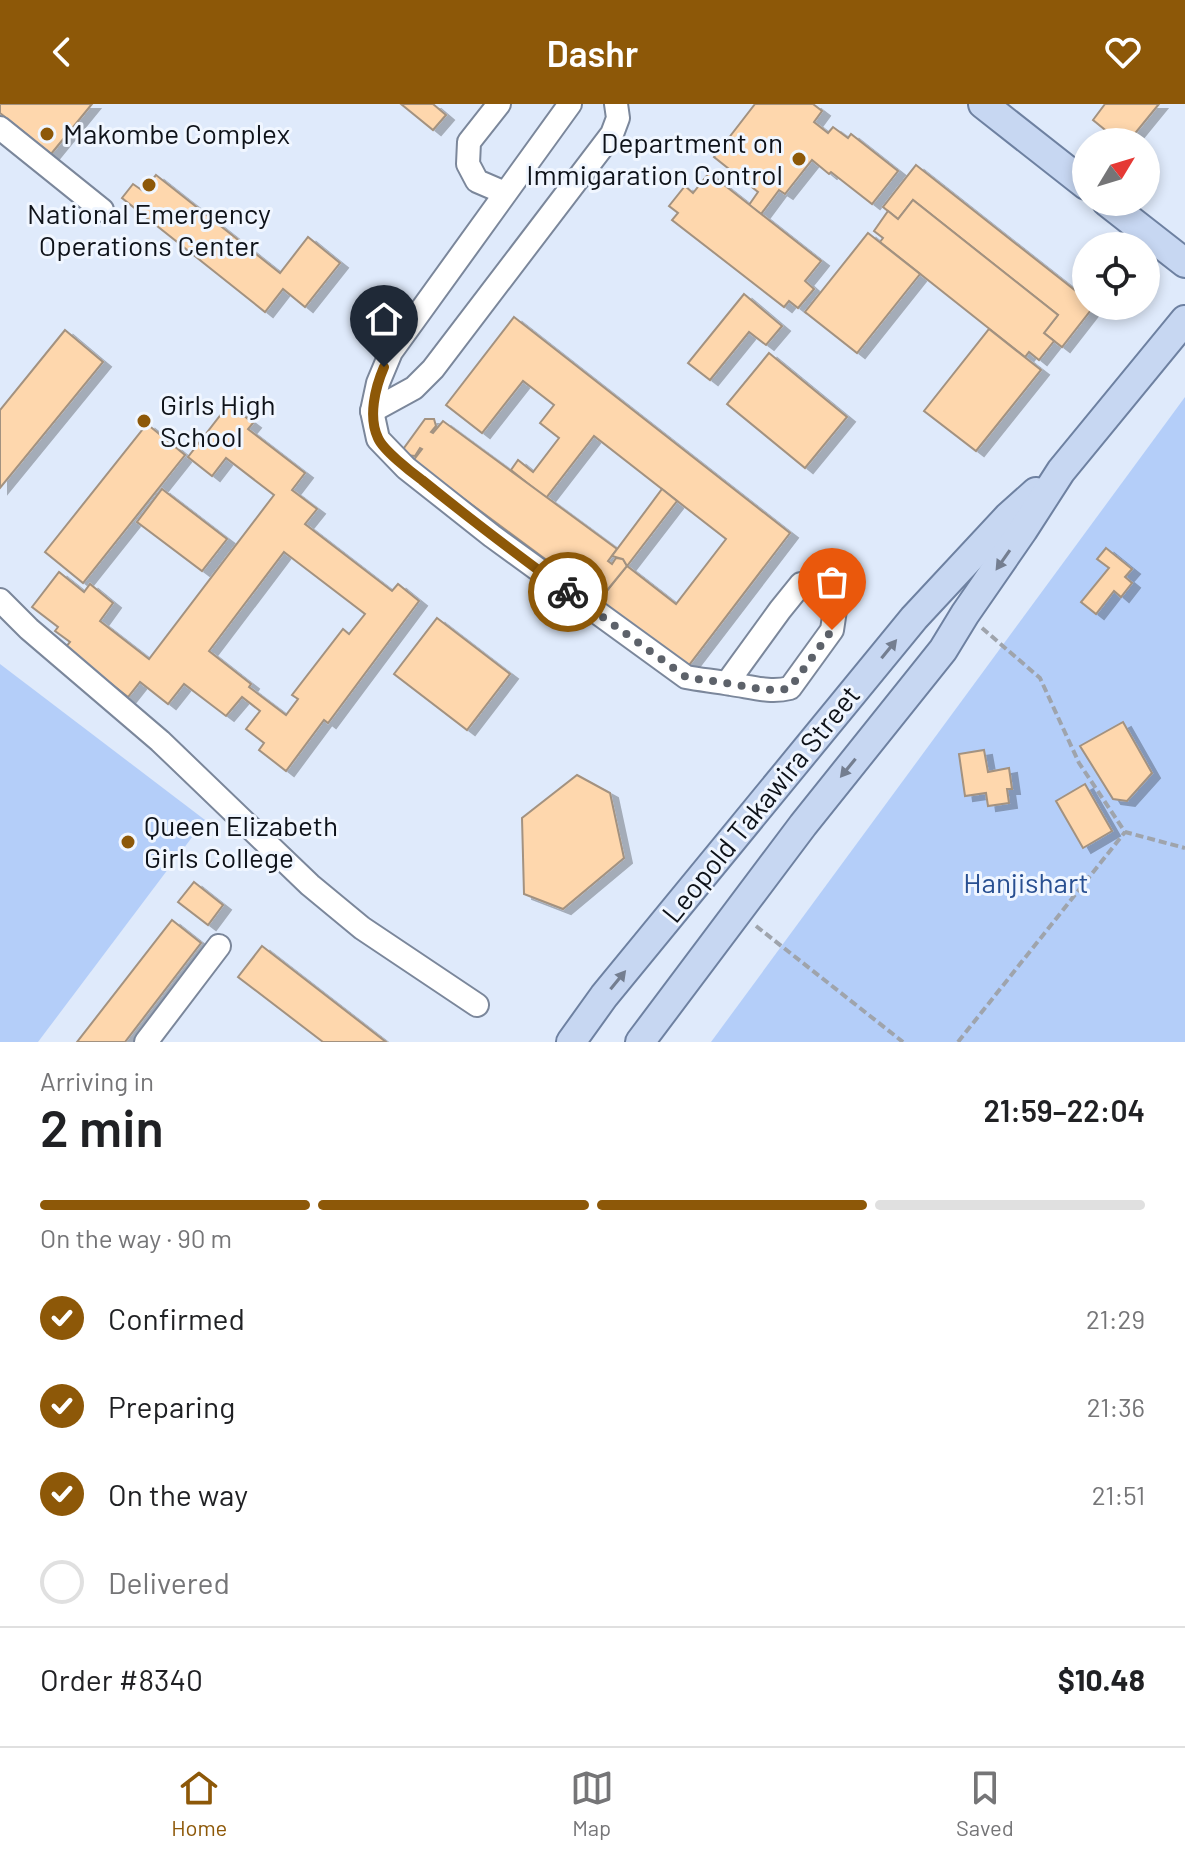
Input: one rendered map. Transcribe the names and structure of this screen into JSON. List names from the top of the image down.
{
  "streets": {
    "main road": ["Leopold Takawira Street"]
  },
  "parks": ["Hanjishart"],
  "places": [
    "Makombe Complex",
    "Department on Immigaration Control",
    "National Emergency Operations Center",
    "Girls High School",
    "Queen Elizabeth Girls College"
  ],
  "north": "top right",
  "page": {
    "header": "Dashr",
    "heading": ["2 min", "Arriving in", "21:59–22:04"],
    "panel": ["Order #8340", "$10.48"],
    "bar": "On the way · 90 m",
    "list": [
      ["Confirmed", "21:29"],
      ["Preparing", "21:36"],
      ["On the way", "21:51"],
      "Delivered"
    ],
    "tabs": ["Home", "Map", "Saved"]
  }
}
